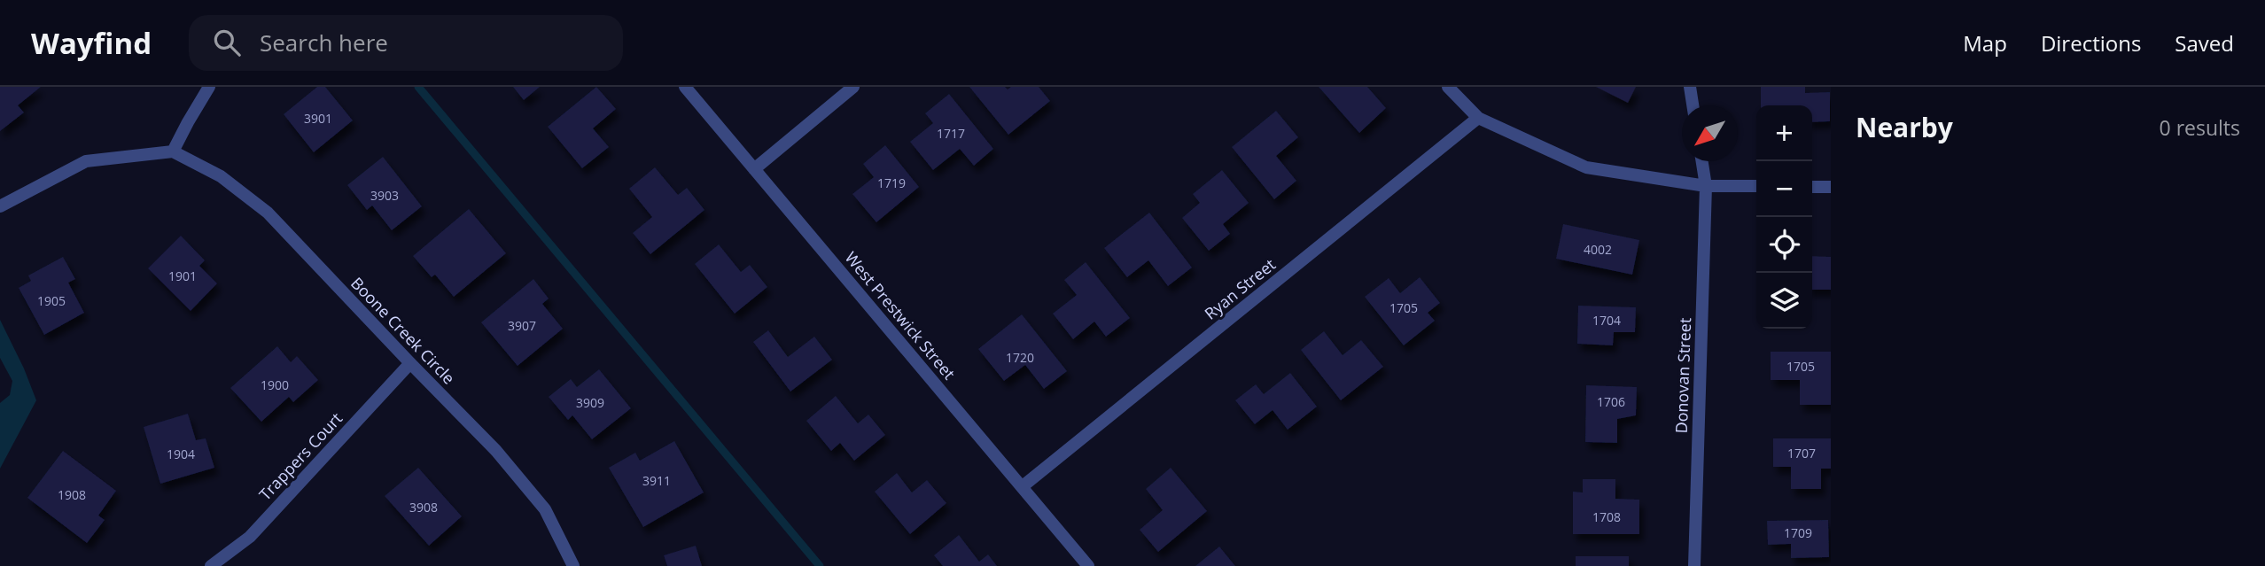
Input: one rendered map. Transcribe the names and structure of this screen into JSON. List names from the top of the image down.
{
  "streets": {
    "street": [
      "Ryan Street",
      "West Prestwick Street",
      "Boone Creek Circle",
      "Donovan Street",
      "Trappers Court"
    ]
  },
  "crossings": [
    ["Ryan Street", "West Prestwick Street"],
    ["Boone Creek Circle", "Trappers Court"]
  ],
  "house_numbers": [
    "3901",
    "1717",
    "1719",
    "3903",
    "4002",
    "1901",
    "1905",
    "1705",
    "1704",
    "3907",
    "1720",
    "1705",
    "1900",
    "1706",
    "3909",
    "1707",
    "1904",
    "3911",
    "1908",
    "3908",
    "1708",
    "1709"
  ],
  "north": "bottom left",
  "page": {
    "header": "Wayfind",
    "search": "Search here",
    "nav": ["Map", "Directions", "Saved"],
    "heading": ["Nearby", "0 results"],
    "map_buttons": ["+", "−"]
  }
}
